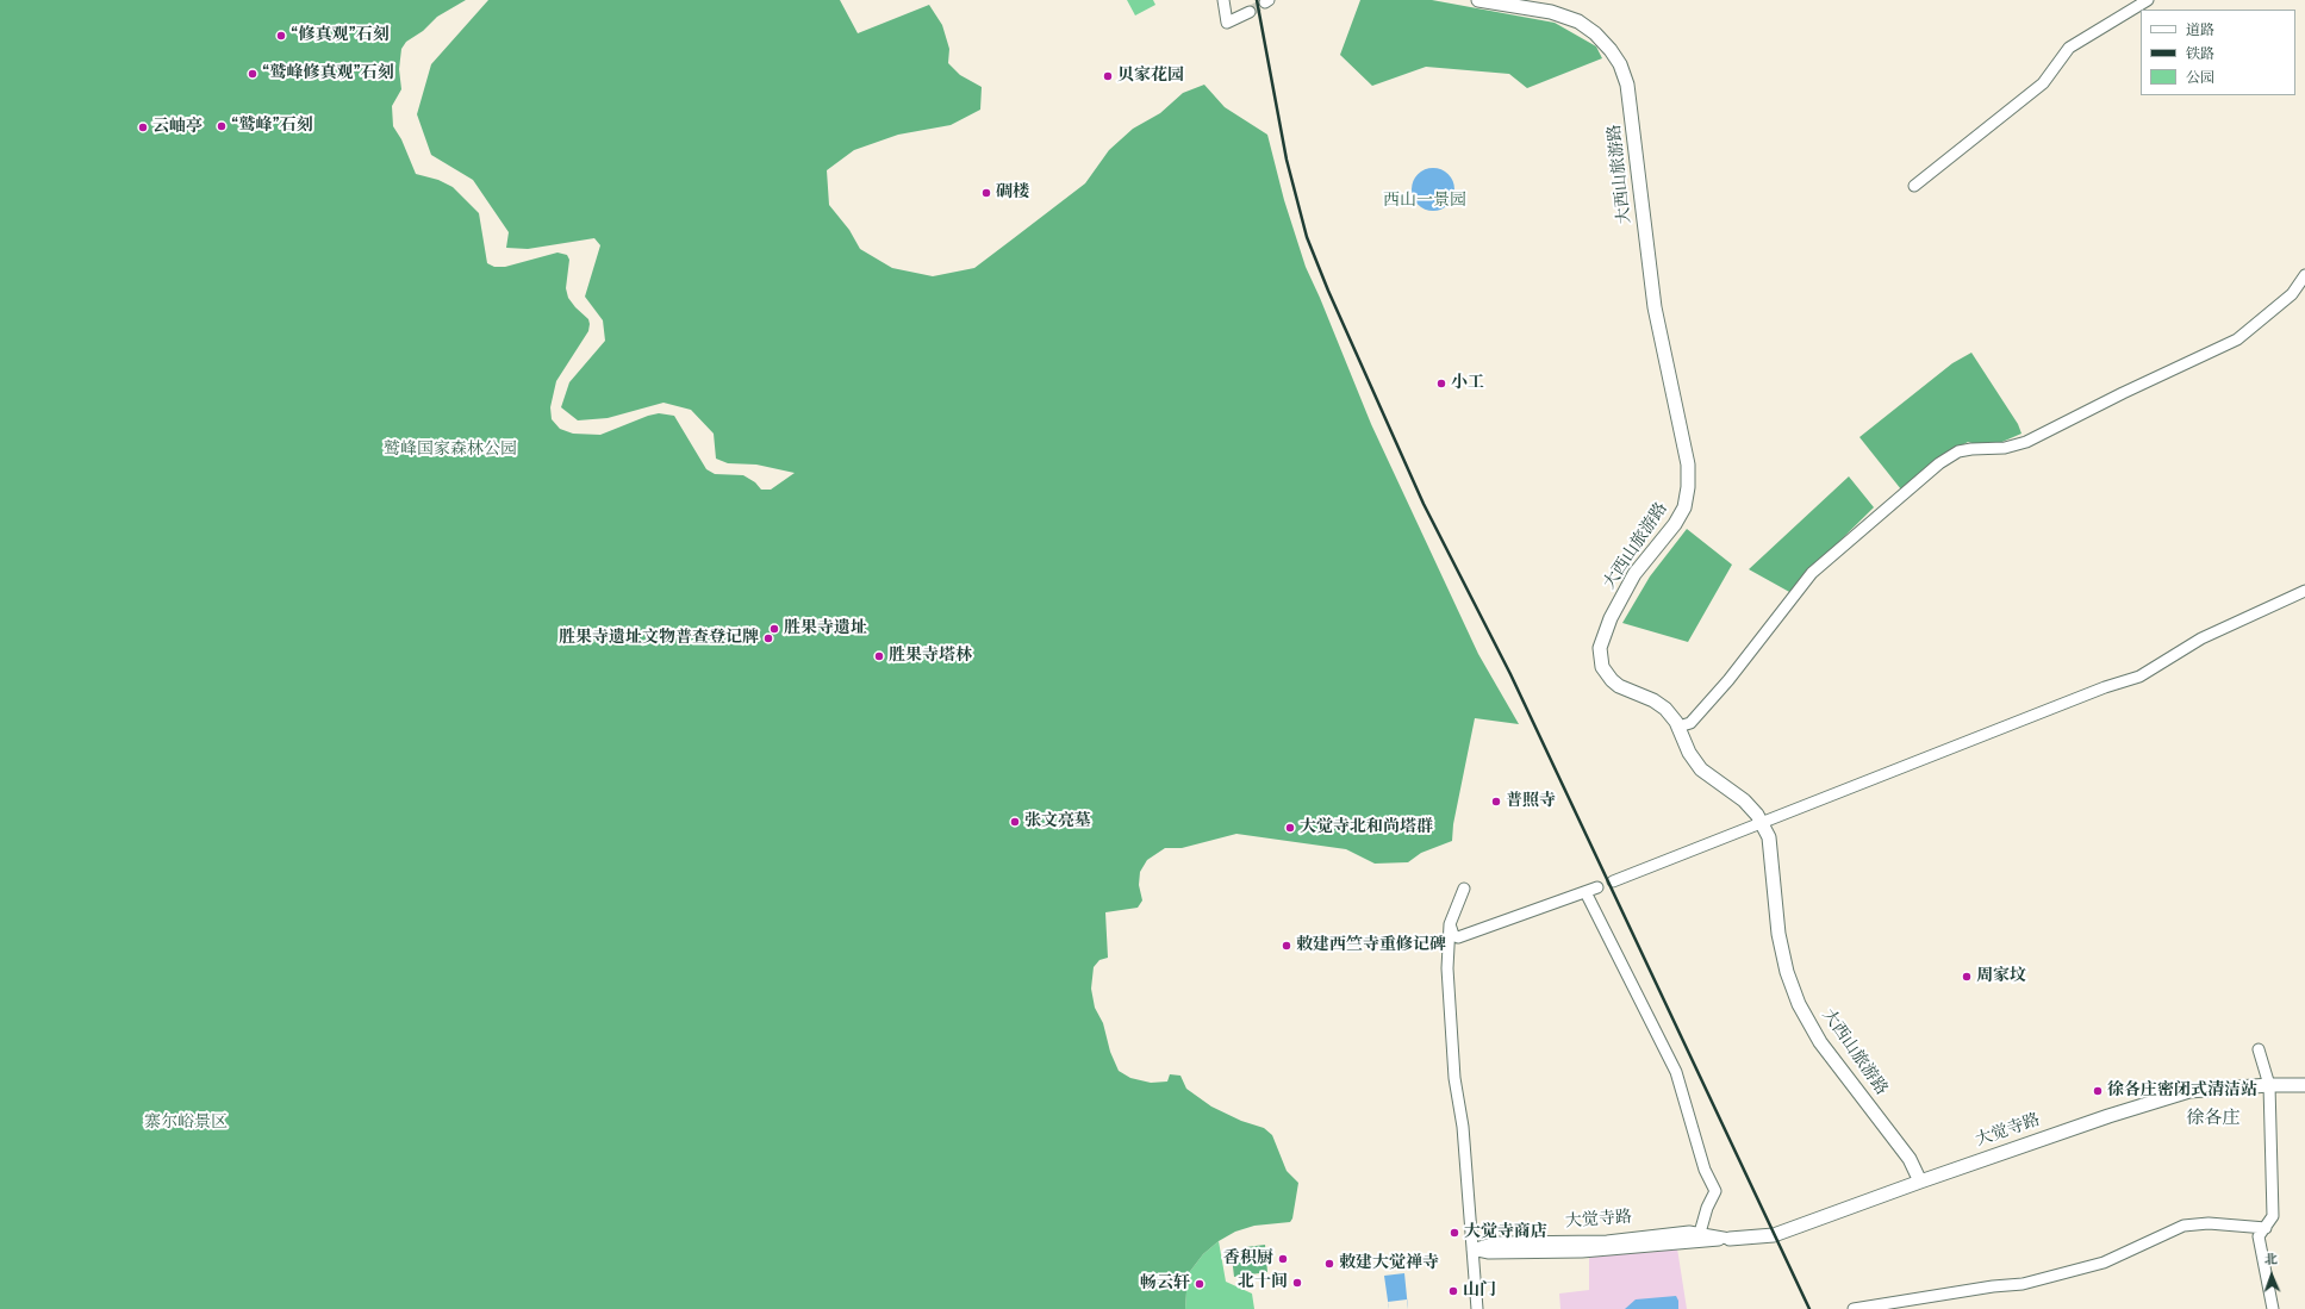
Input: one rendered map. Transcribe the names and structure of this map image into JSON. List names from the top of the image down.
{
  "streets": {
    "street": ["大西山旅游路", "大觉寺路"]
  },
  "crossings": [
    ["大西山旅游路", "大觉寺路"]
  ],
  "districts": ["徐各庄"],
  "parks": ["西山一景园", "鹫峰国家森林公园", "寨尔峪景区"],
  "places": [
    "“修真观”石刻",
    "“鹫峰修真观”石刻",
    "贝家花园",
    "“鹫峰”石刻",
    "云岫亭",
    "碉楼",
    "小工",
    "胜果寺遗址",
    "胜果寺遗址文物普查登记牌",
    "胜果寺塔林",
    "普照寺",
    "张文亮墓",
    "大觉寺北和尚塔群",
    "敕建西竺寺重修记碑",
    "周家坟",
    "徐各庄密闭式清洁站",
    "大觉寺商店",
    "香积厨",
    "敕建大觉禅寺",
    "北十间",
    "畅云轩",
    "山门"
  ],
  "legend": ["道路", "铁路", "公园"],
  "north": "top"
}
